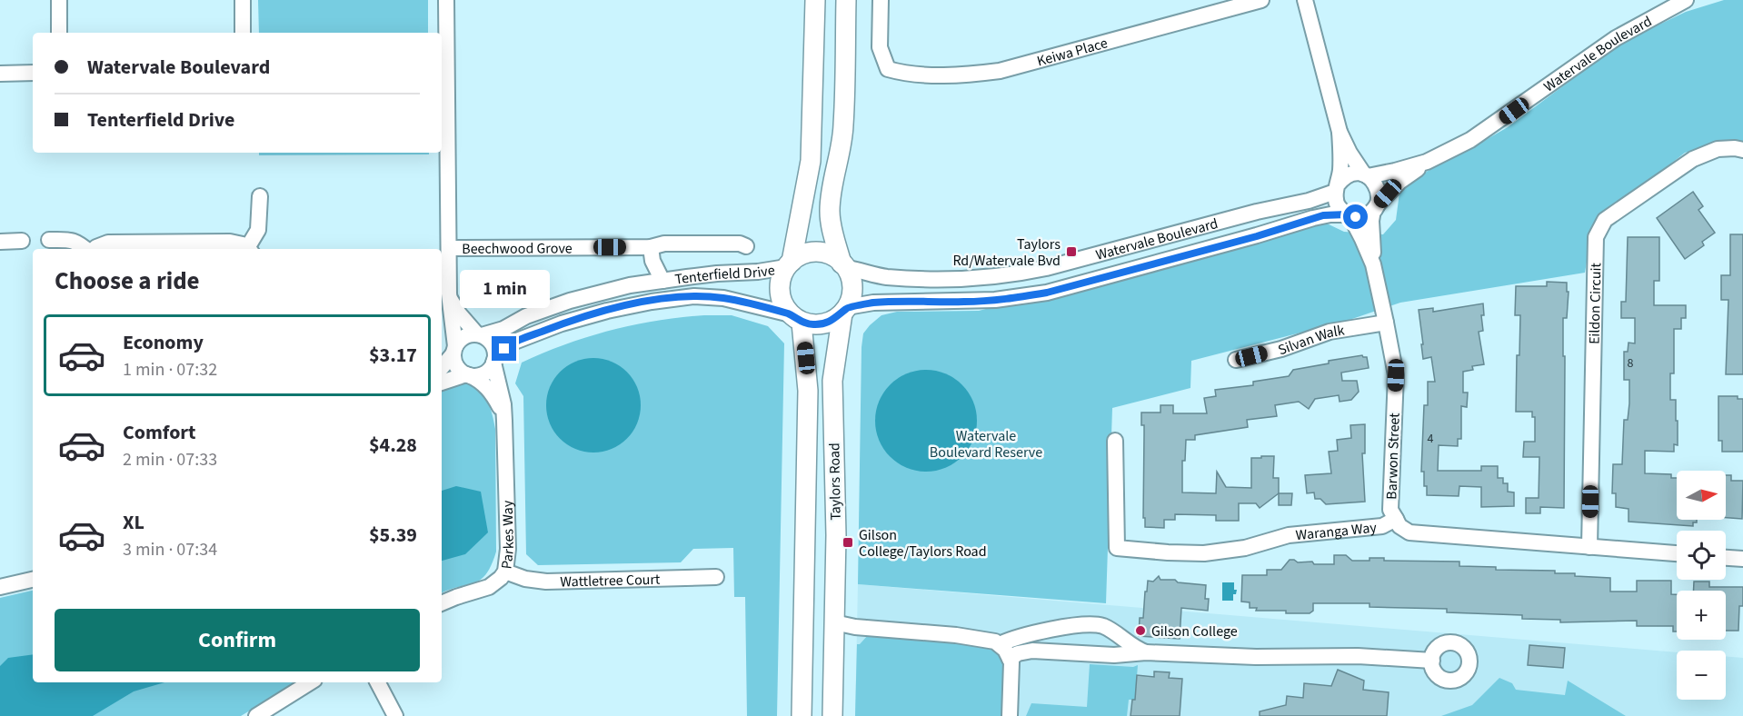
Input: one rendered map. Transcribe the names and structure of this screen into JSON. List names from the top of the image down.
{
  "streets": {
    "main road": ["Taylors Road"],
    "street": [
      "Keiwa Place",
      "Watervale Boulevard",
      "Beechwood Grove",
      "Tenterfield Drive",
      "Eildon Circuit",
      "Silvan Walk",
      "Barwon Street",
      "Waranga Way",
      "Parkes Way",
      "Wattletree Court"
    ]
  },
  "crossings": [
    ["Watervale Boulevard", "Tenterfield Drive"],
    ["Watervale Boulevard", "Barwon Street"],
    ["Watervale Boulevard", "Taylors Road"],
    ["Beechwood Grove", "Tenterfield Drive"],
    ["Tenterfield Drive", "Taylors Road"],
    ["Tenterfield Drive", "Parkes Way"],
    ["Eildon Circuit", "Waranga Way"],
    ["Silvan Walk", "Barwon Street"],
    ["Barwon Street", "Waranga Way"],
    ["Parkes Way", "Wattletree Court"]
  ],
  "parks": ["Watervale Boulevard Reserve"],
  "places": {
    "transit": ["Taylors Rd/Watervale Bvd", "Gilson College/Taylors Road"],
    "other": ["Gilson College"]
  },
  "house_numbers": ["8", "4"],
  "north": "right",
  "page": {
    "banner": ["Watervale Boulevard", "Tenterfield Drive"],
    "heading": "Choose a ride",
    "bubble": "1 min",
    "list": [
      {
        "name": "Economy",
        "note": "1 min · 07:32",
        "value": "$3.17"
      },
      {
        "name": "Comfort",
        "note": "2 min · 07:33",
        "value": "$4.28"
      },
      {
        "name": "XL",
        "note": "3 min · 07:34",
        "value": "$5.39"
      }
    ],
    "map_buttons": ["+", "−"],
    "buttons": "Confirm"
  }
}
